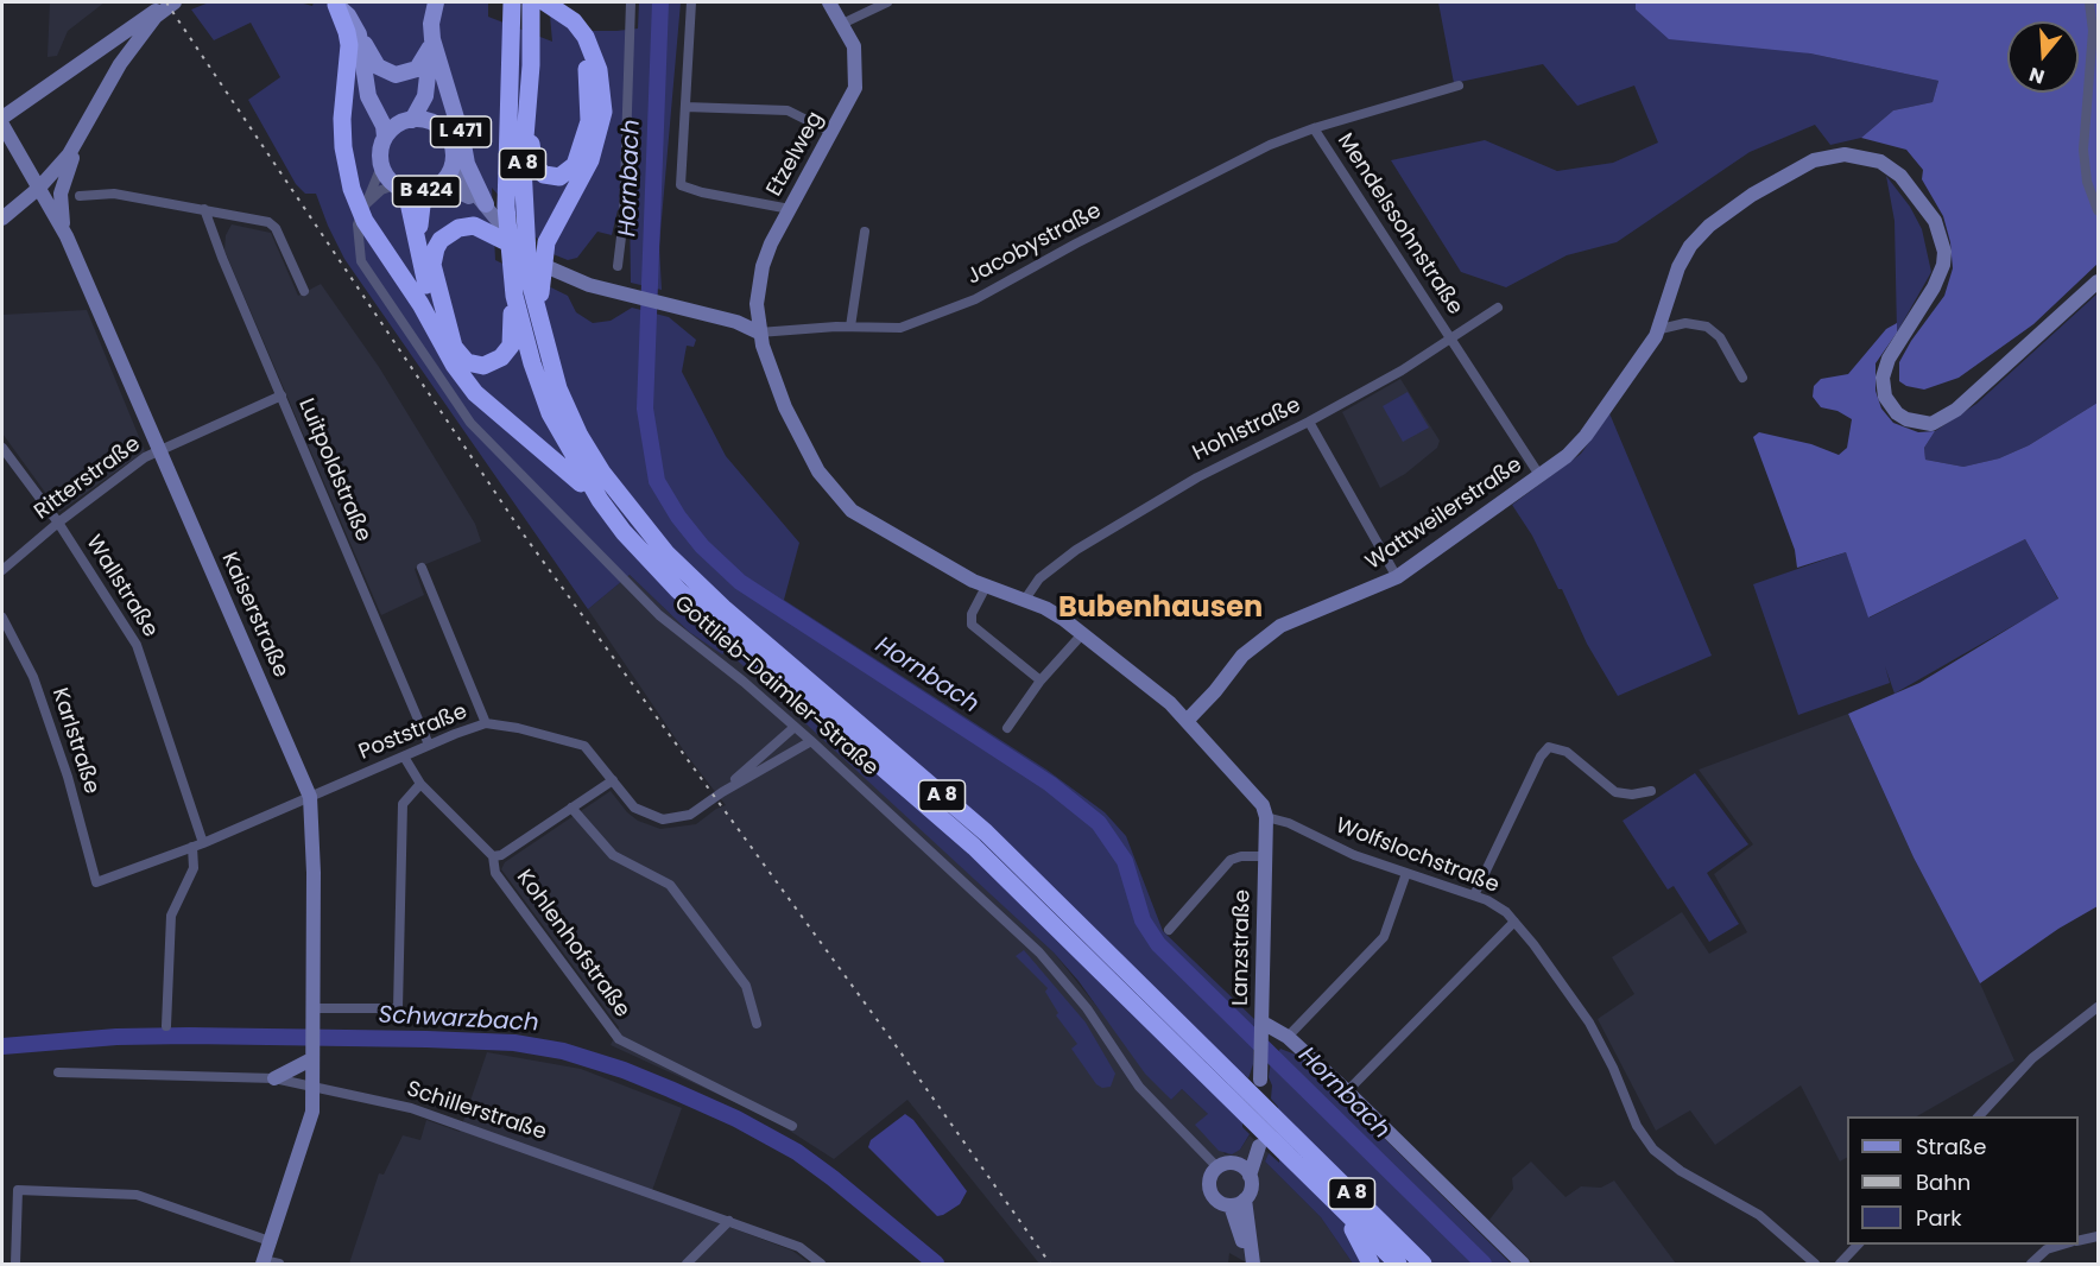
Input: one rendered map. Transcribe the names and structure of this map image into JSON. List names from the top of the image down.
{
  "streets": {
    "highway": ["A 8"],
    "main road": ["L 471", "B 424"],
    "street": [
      "Etzelweg",
      "Mendelssohnstraße",
      "Jacobystraße",
      "Hohlstraße",
      "Luitpoldstraße",
      "Ritterstraße",
      "Wattweilerstraße",
      "Wallstraße",
      "Kaiserstraße",
      "Gottlieb-Daimler-Straße",
      "Poststraße",
      "Karlstraße",
      "Wolfslochstraße",
      "Kohlenhofstraße",
      "Lanzstraße",
      "Schillerstraße"
    ]
  },
  "crossings": [
    ["L 471", "B 424"],
    ["Etzelweg", "Jacobystraße"],
    ["Etzelweg", "Hohlstraße"],
    ["Etzelweg", "Wattweilerstraße"],
    ["Etzelweg", "Wolfslochstraße"],
    ["Etzelweg", "Lanzstraße"],
    ["A 8", "Lanzstraße"],
    ["B 424", "Gottlieb-Daimler-Straße"],
    ["Mendelssohnstraße", "Jacobystraße"],
    ["Mendelssohnstraße", "Hohlstraße"],
    ["Mendelssohnstraße", "Wattweilerstraße"],
    ["Luitpoldstraße", "Ritterstraße"],
    ["Luitpoldstraße", "Poststraße"],
    ["Ritterstraße", "Wallstraße"],
    ["Ritterstraße", "Kaiserstraße"],
    ["Wallstraße", "Poststraße"],
    ["Kaiserstraße", "Poststraße"],
    ["Kaiserstraße", "Schillerstraße"],
    ["Gottlieb-Daimler-Straße", "Poststraße"],
    ["Poststraße", "Karlstraße"],
    ["Poststraße", "Kohlenhofstraße"],
    ["Wolfslochstraße", "Lanzstraße"]
  ],
  "districts": ["Bubenhausen"],
  "water": ["Hornbach", "Schwarzbach"],
  "legend": ["Straße", "Bahn", "Park"],
  "north": "bottom"
}
